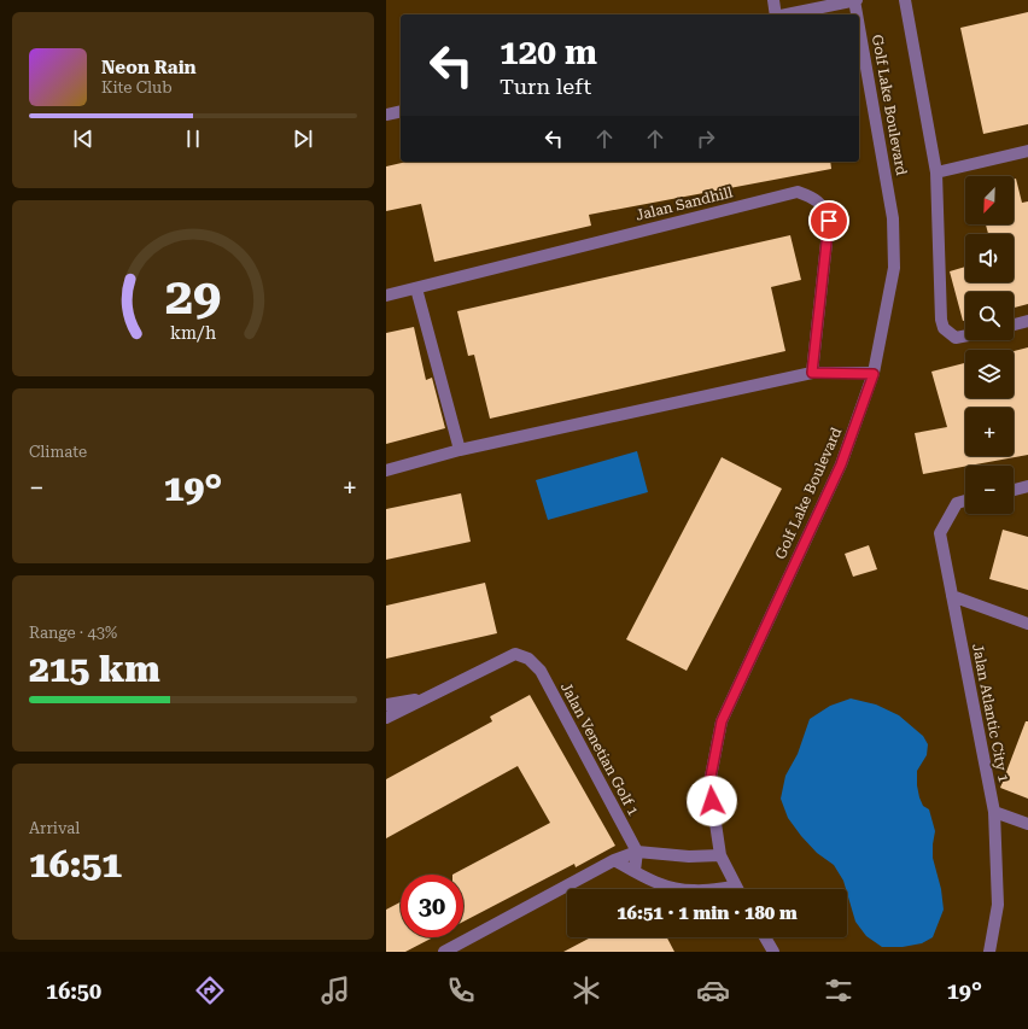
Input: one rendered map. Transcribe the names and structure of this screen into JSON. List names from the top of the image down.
{
  "streets": {
    "street": [
      "Golf Lake Boulevard",
      "Jalan Sandhill",
      "Jalan Atlantic City 1",
      "Jalan Venetian Golf 1"
    ]
  },
  "north": "bottom left",
  "page": {
    "turn": ["120 m", "Turn left"],
    "song": ["Neon Rain", "Kite Club"],
    "map_buttons": ["+", "−"],
    "tile": [
      "Climate",
      ["Range · 43%", "215 km"],
      ["Arrival", "16:51"]
    ],
    "heat": ["−", "19°", "+"],
    "limit": "30",
    "trip": "16:51 · 1 min · 180 m",
    "tabs": ["16:50", "19°"],
    "gauge": ["29", "km/h"]
  }
}
